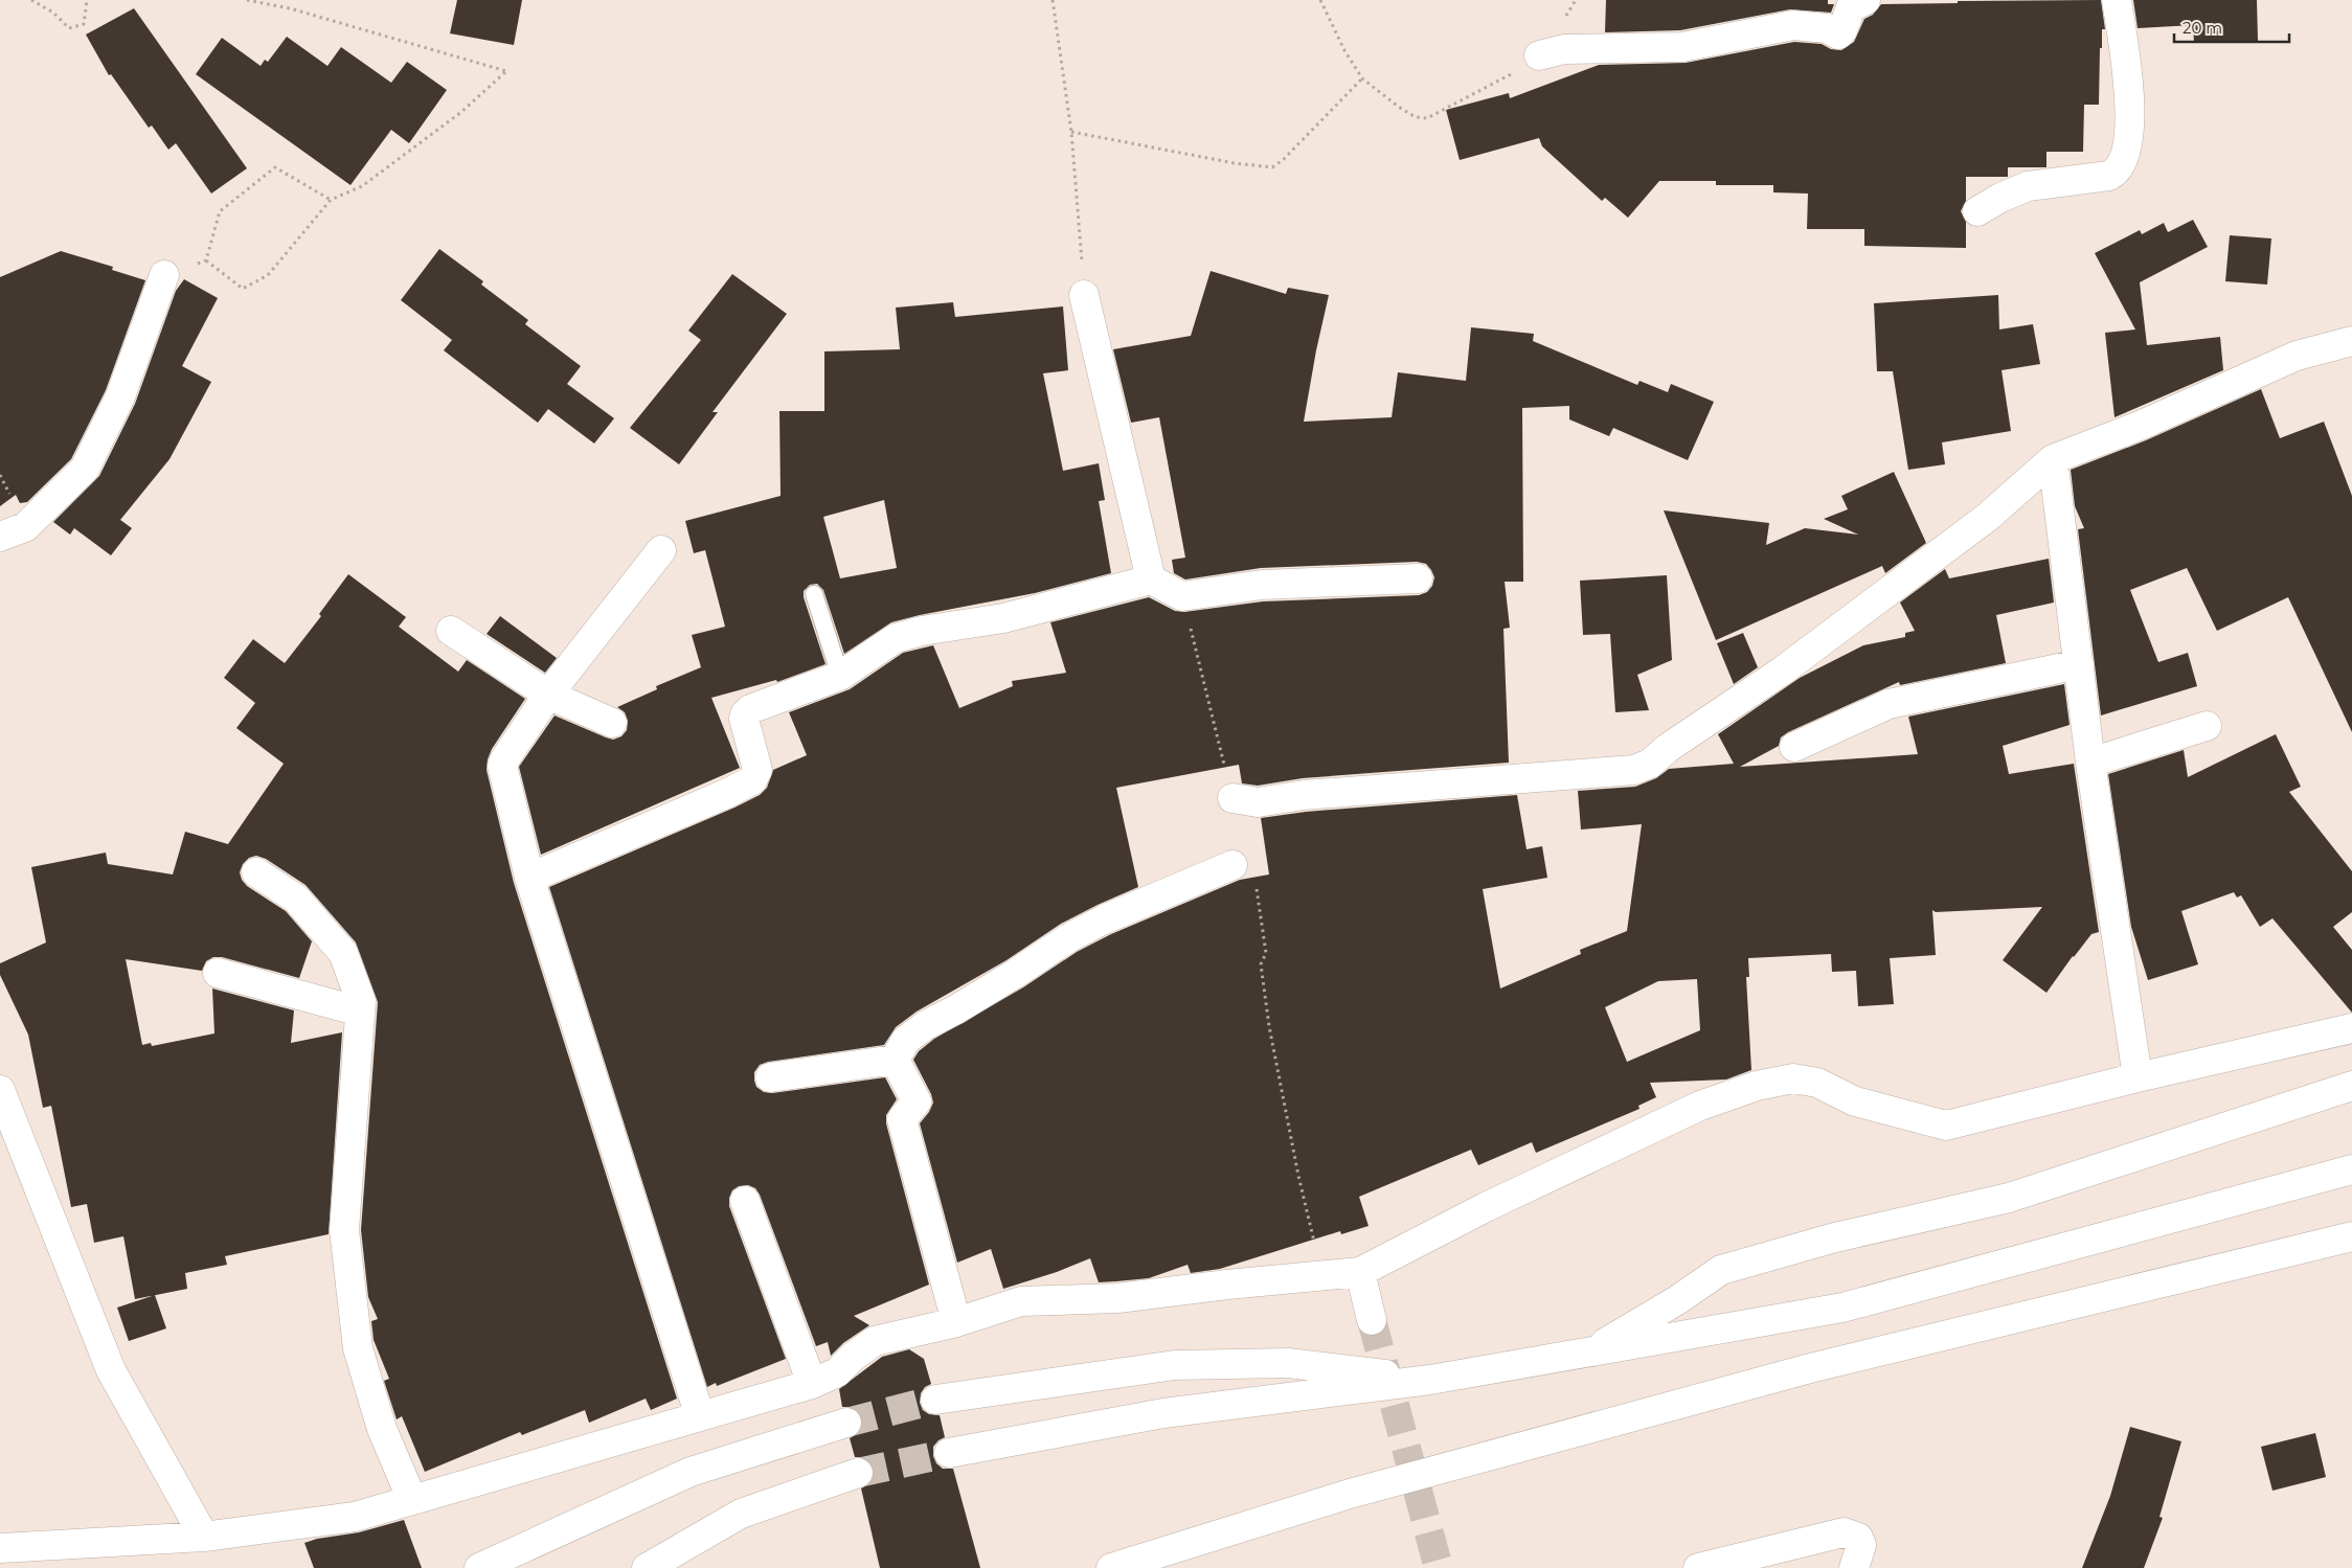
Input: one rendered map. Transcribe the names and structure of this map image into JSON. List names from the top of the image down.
{
  "scale_bar": "20 m"
}
